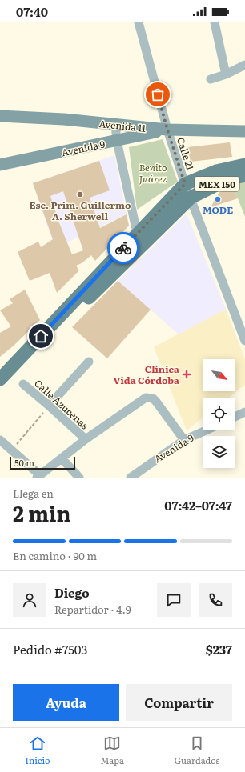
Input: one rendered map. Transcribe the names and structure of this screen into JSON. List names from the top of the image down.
{
  "streets": {
    "main road": ["Avenida 11", "Avenida 9", "MEX 150"],
    "street": ["Calle 21", "Calle Azucenas"]
  },
  "crossings": [
    ["Avenida 11", "Avenida 9"],
    ["Avenida 11", "Calle 21"],
    ["Avenida 9", "Calle 21"],
    ["Calle 21", "MEX 150"]
  ],
  "parks": ["Benito Juárez"],
  "places": {
    "other": ["Esc. Prim. Guillermo A. Sherwell", "MODE"],
    "health": ["Clínica Vida Córdoba"]
  },
  "scale_bar": "50 m",
  "north": "bottom right",
  "page": {
    "status": "07:40",
    "scale": "50 m",
    "heading": ["2 min", "Llega en", "07:42–07:47"],
    "panel": [
      "Diego",
      "Repartidor · 4.9",
      "Pedido #7503",
      "$237"
    ],
    "bar": "En camino · 90 m",
    "buttons": ["Ayuda", "Compartir"],
    "tabs": ["Inicio", "Mapa", "Guardados"]
  }
}
